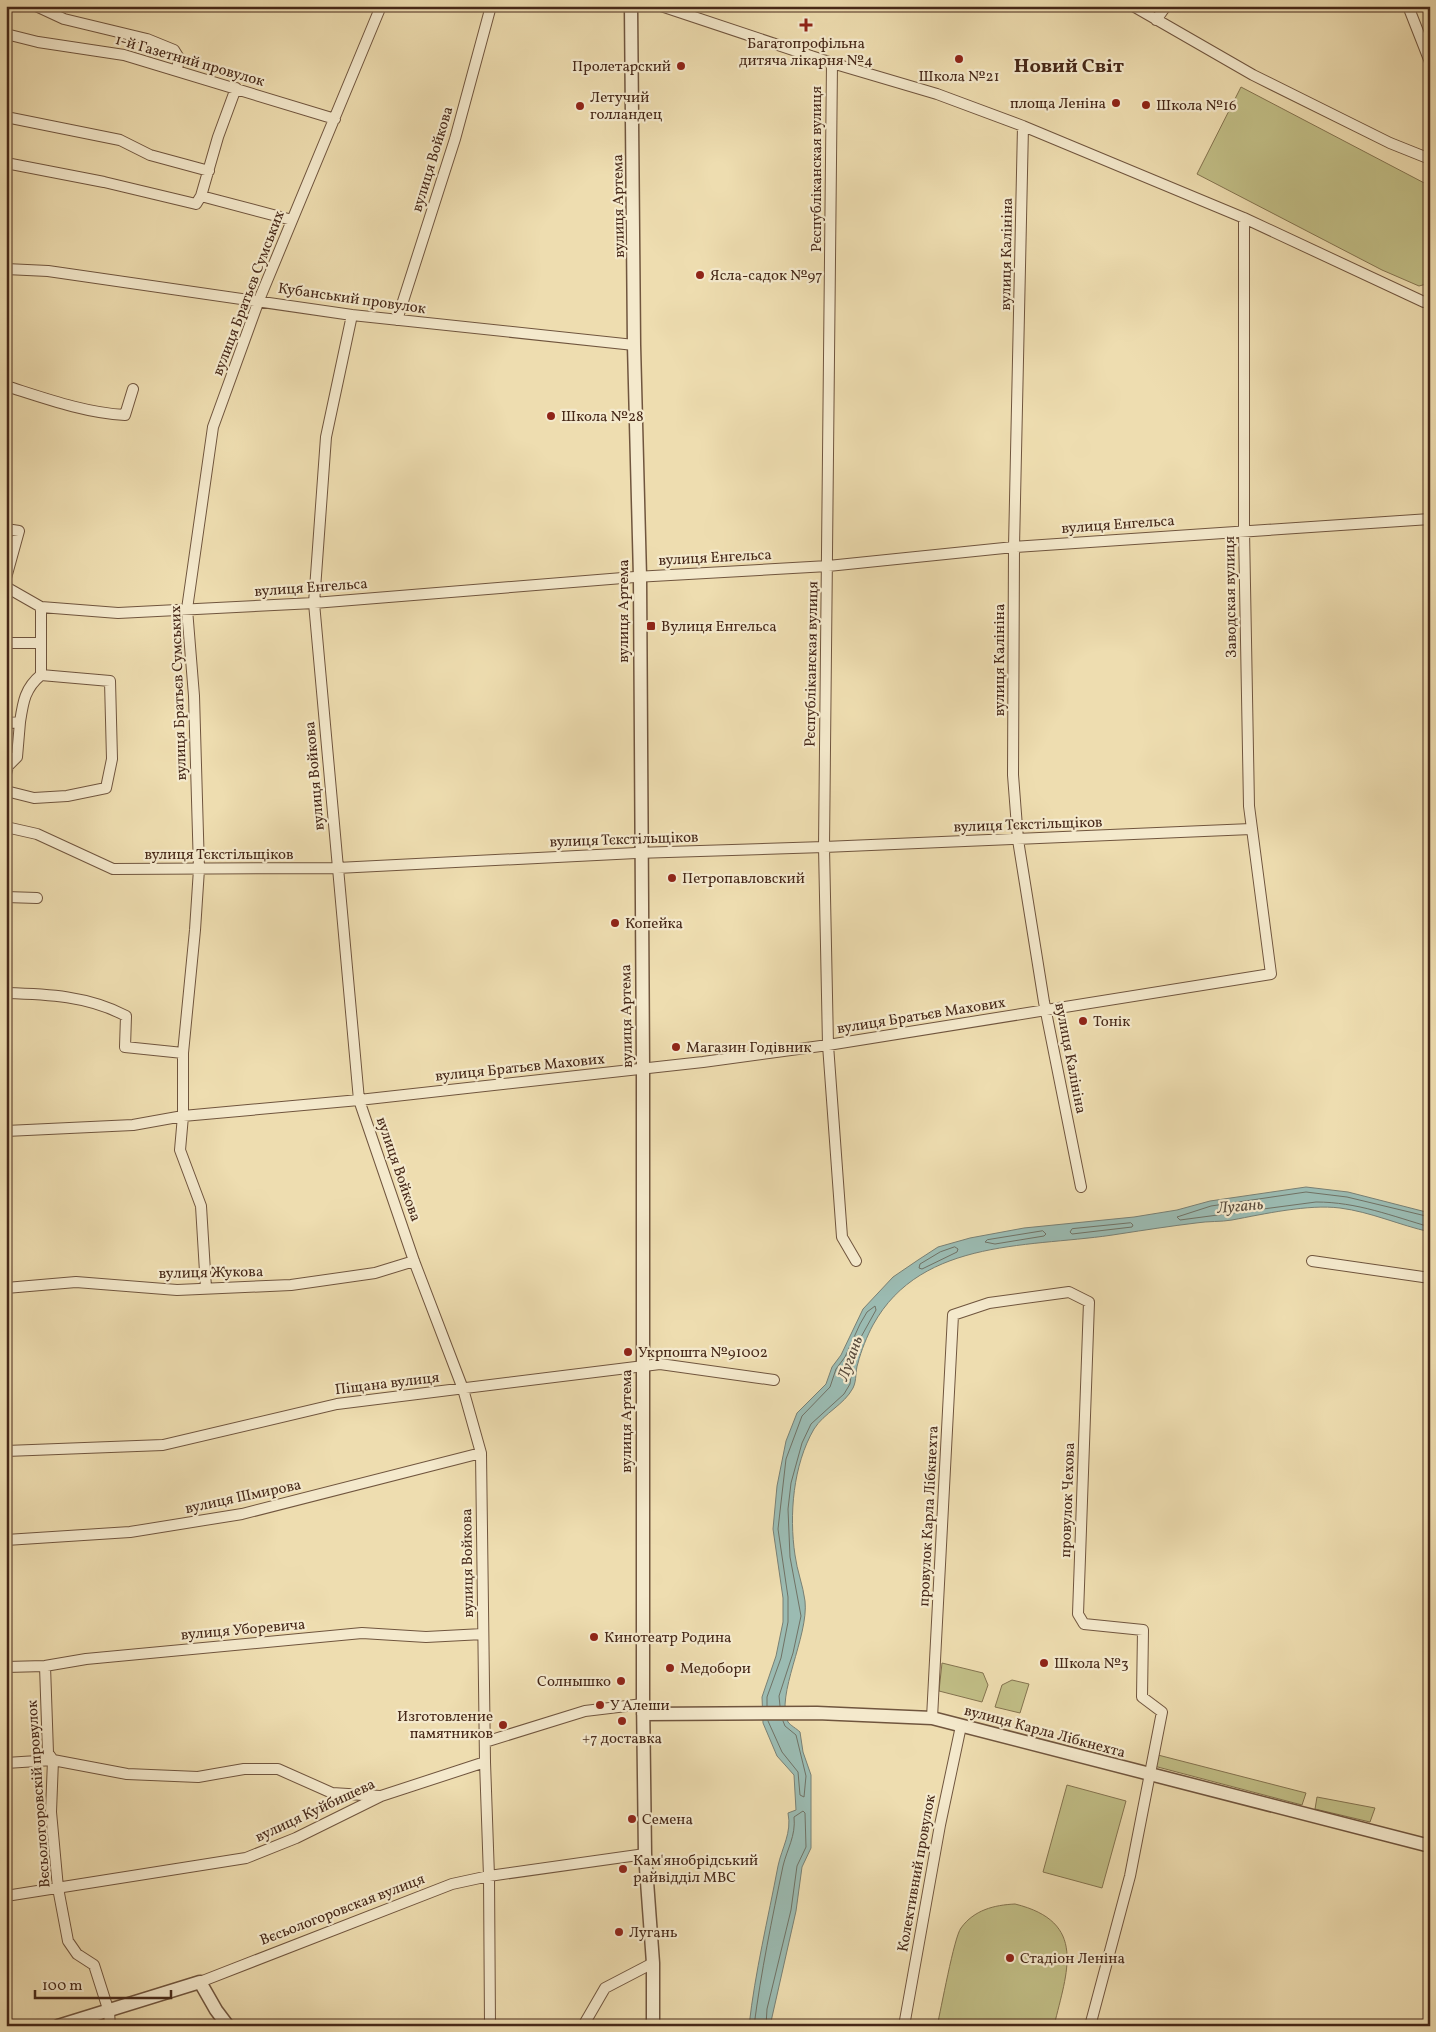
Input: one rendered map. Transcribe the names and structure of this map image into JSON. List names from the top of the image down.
{
  "streets": {
    "street": [
      "1-й Газетний провулок",
      "вулиця Войкова",
      "Рєспубліканская вулиця",
      "вулиця Артема",
      "вулиця Калініна",
      "вулиця Братьєв Сумських",
      "Кубанський провулок",
      "вулиця Енгельса",
      "Заводская вулиця",
      "вулиця Тєкстільщіков",
      "вулиця Братьєв Махових",
      "вулиця Жукова",
      "Піщана вулиця",
      "вулиця Шмирова",
      "провулок Чехова",
      "провулок Карла Лібкнехта",
      "вулиця Уборевича",
      "вулиця Карла Лібкнехта",
      "Вєсьологоровскій провулок",
      "вулиця Куйбишева",
      "Колективний провулок",
      "Вєсьологоровская вулиця"
    ]
  },
  "crossings": [
    ["1-й Газетний провулок", "вулиця Братьєв Сумських"],
    ["вулиця Войкова", "Кубанський провулок"],
    ["вулиця Войкова", "вулиця Енгельса"],
    ["вулиця Войкова", "вулиця Тєкстільщіков"],
    ["вулиця Войкова", "вулиця Братьєв Махових"],
    ["вулиця Войкова", "вулиця Жукова"],
    ["вулиця Войкова", "Піщана вулиця"],
    ["вулиця Войкова", "вулиця Шмирова"],
    ["вулиця Войкова", "вулиця Уборевича"],
    ["вулиця Войкова", "вулиця Куйбишева"],
    ["вулиця Войкова", "Вєсьологоровская вулиця"],
    ["Рєспубліканская вулиця", "вулиця Енгельса"],
    ["Рєспубліканская вулиця", "вулиця Тєкстільщіков"],
    ["Рєспубліканская вулиця", "вулиця Братьєв Махових"],
    ["вулиця Артема", "Кубанський провулок"],
    ["вулиця Артема", "вулиця Енгельса"],
    ["вулиця Артема", "вулиця Тєкстільщіков"],
    ["вулиця Артема", "вулиця Братьєв Махових"],
    ["вулиця Артема", "Піщана вулиця"],
    ["вулиця Артема", "вулиця Карла Лібкнехта"],
    ["вулиця Артема", "Вєсьологоровская вулиця"],
    ["вулиця Калініна", "вулиця Енгельса"],
    ["вулиця Калініна", "вулиця Тєкстільщіков"],
    ["вулиця Калініна", "вулиця Братьєв Махових"],
    ["вулиця Братьєв Сумських", "Кубанський провулок"],
    ["вулиця Братьєв Сумських", "вулиця Енгельса"],
    ["вулиця Братьєв Сумських", "вулиця Тєкстільщіков"],
    ["вулиця Братьєв Сумських", "вулиця Братьєв Махових"],
    ["вулиця Братьєв Сумських", "вулиця Жукова"],
    ["вулиця Енгельса", "Заводская вулиця"],
    ["Заводская вулиця", "вулиця Тєкстільщіков"],
    ["Заводская вулиця", "вулиця Братьєв Махових"],
    ["провулок Чехова", "провулок Карла Лібкнехта"],
    ["провулок Чехова", "вулиця Карла Лібкнехта"],
    ["провулок Карла Лібкнехта", "вулиця Карла Лібкнехта"],
    ["вулиця Уборевича", "Вєсьологоровскій провулок"],
    ["вулиця Карла Лібкнехта", "Колективний провулок"],
    ["Вєсьологоровскій провулок", "вулиця Куйбишева"],
    ["Вєсьологоровскій провулок", "Вєсьологоровская вулиця"]
  ],
  "districts": ["Новий Світ"],
  "water": ["Лугань"],
  "places": {
    "health": ["Багатопрофільна дитяча лікарня №4"],
    "other": [
      "Школа №21",
      "Пролетарский",
      "площа Леніна",
      "Школа №16",
      "Летучий голландец",
      "Ясла-садок №97",
      "Школа №28",
      "Петропавловский",
      "Копейка",
      "Тонік",
      "Магазин Годівник",
      "Укрпошта №91002",
      "Кинотеатр Родина",
      "Школа №3",
      "Медобори",
      "Солнышко",
      "У Алеши",
      "+7 доставка",
      "Изготовление памятников",
      "Семена",
      "Кам'янобрідський райвідділ МВС",
      "Лугань",
      "Стадіон Леніна"
    ],
    "transit": ["Вулиця Енгельса"]
  },
  "scale_bar": "100 m"
}
